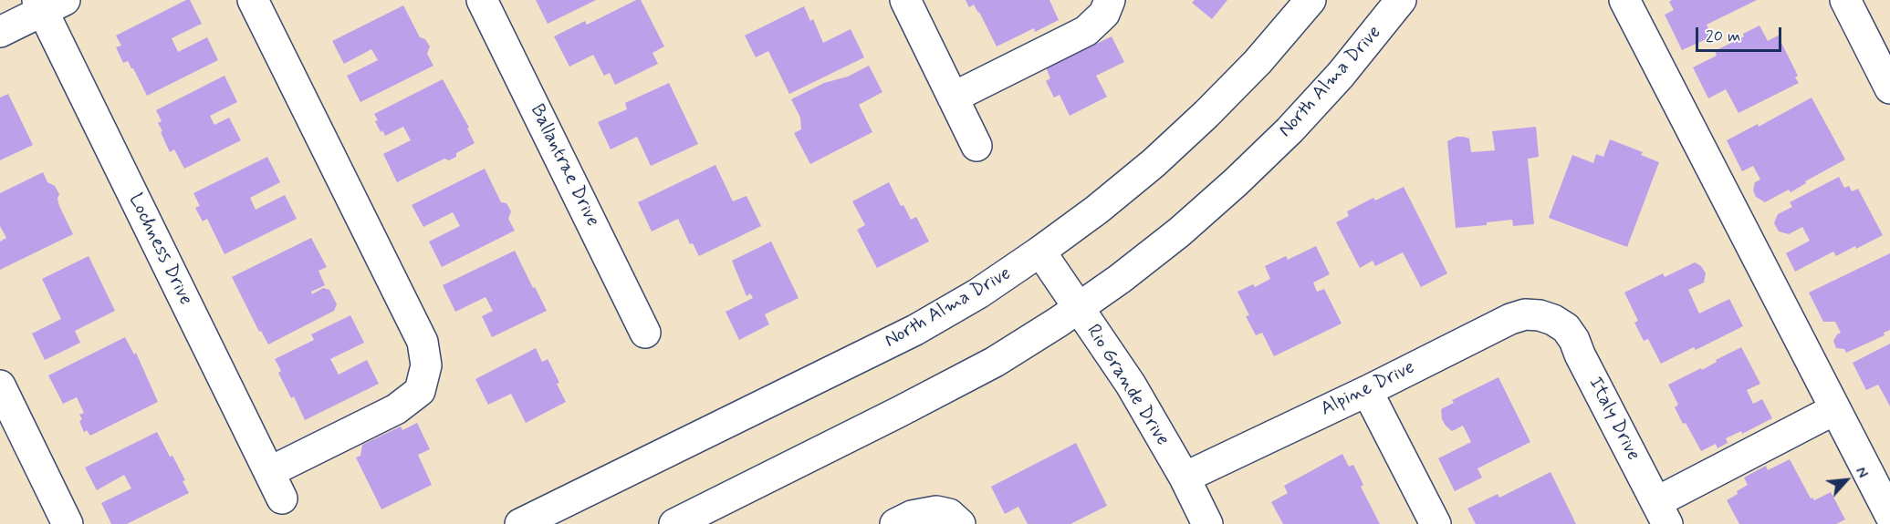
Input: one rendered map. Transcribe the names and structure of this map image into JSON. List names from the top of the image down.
{
  "streets": {
    "street": [
      "North Alma Drive",
      "Ballantrae Drive",
      "Lochness Drive",
      "Rio Grande Drive",
      "Alpine Drive",
      "Italy Drive"
    ]
  },
  "crossings": [
    ["North Alma Drive", "Rio Grande Drive"],
    ["Rio Grande Drive", "Alpine Drive"],
    ["Alpine Drive", "Italy Drive"]
  ],
  "scale_bar": "20 m",
  "north": "top right"
}
